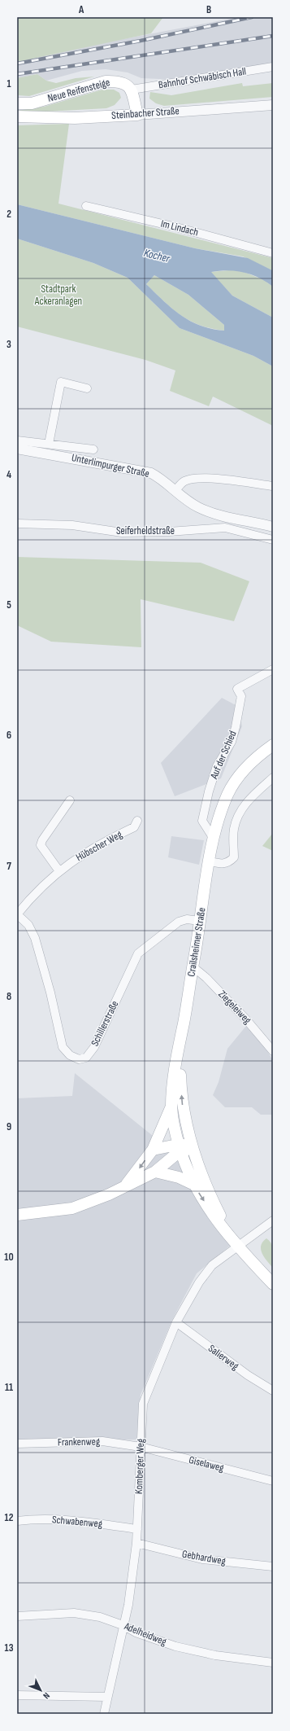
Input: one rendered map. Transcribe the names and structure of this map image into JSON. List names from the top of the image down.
{
  "streets": {
    "main road": ["Neue Reifensteige", "Steinbacher Straße", "Crailsheimer Straße"],
    "street": [
      "Bahnhof Schwäbisch Hall",
      "Im Lindach",
      "Unterlimpurger Straße",
      "Seiferheldstraße",
      "Auf der Schied",
      "Hübscher Weg",
      "Ziegeleiweg",
      "Schillerstraße",
      "Salierweg",
      "Frankenweg",
      "Giselaweg",
      "Komberger Weg",
      "Schwabenweg",
      "Gebhardweg",
      "Adelheidweg"
    ]
  },
  "crossings": [
    ["Bahnhof Schwäbisch Hall", "Neue Reifensteige"],
    ["Auf der Schied", "Crailsheimer Straße"],
    ["Hübscher Weg", "Schillerstraße"],
    ["Crailsheimer Straße", "Ziegeleiweg"],
    ["Crailsheimer Straße", "Schillerstraße"],
    ["Crailsheimer Straße", "Komberger Weg"],
    ["Salierweg", "Komberger Weg"],
    ["Frankenweg", "Giselaweg"],
    ["Frankenweg", "Komberger Weg"],
    ["Giselaweg", "Komberger Weg"],
    ["Komberger Weg", "Schwabenweg"],
    ["Komberger Weg", "Gebhardweg"],
    ["Komberger Weg", "Adelheidweg"]
  ],
  "water": ["Kocher"],
  "parks": ["Stadtpark Ackeranlagen"],
  "north": "bottom right",
  "grid": {
    "columns": ["A", "B"],
    "rows": [
      "1",
      "2",
      "3",
      "4",
      "5",
      "6",
      "7",
      "8",
      "9",
      "10",
      "11",
      "12",
      "13"
    ]
  }
}
